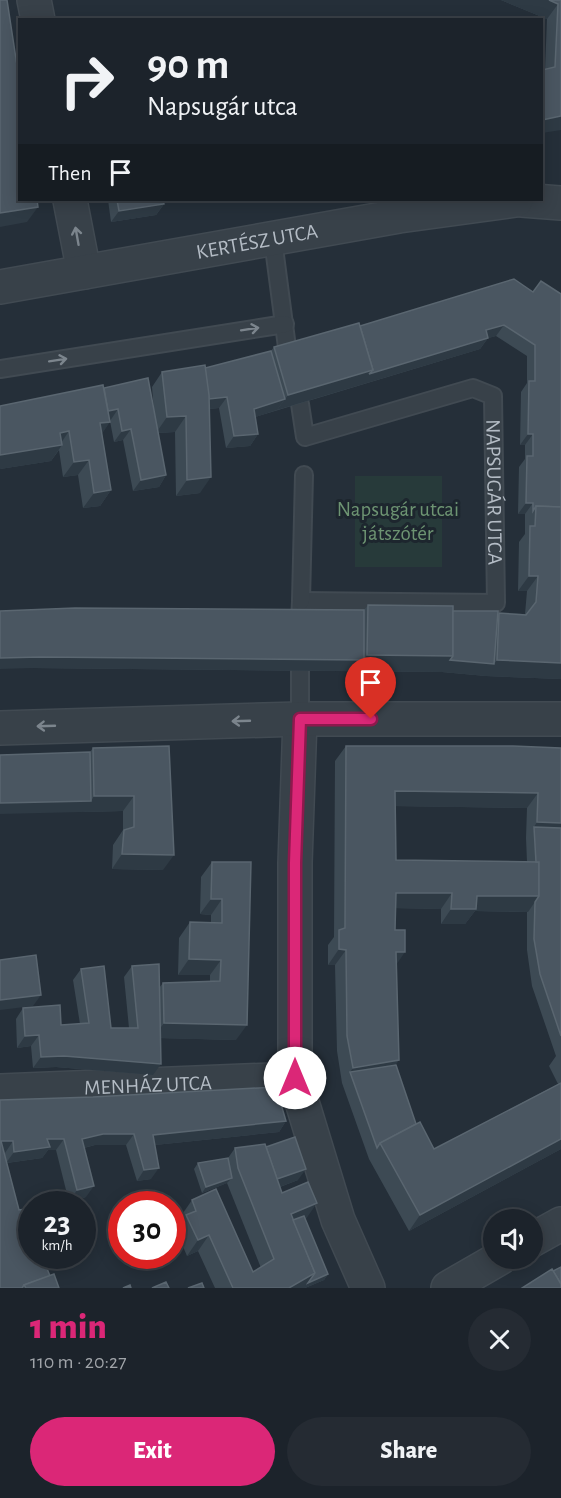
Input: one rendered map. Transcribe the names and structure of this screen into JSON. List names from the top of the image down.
{
  "streets": {
    "street": ["KERTÉSZ UTCA", "MENHÁZ UTCA"],
    "lane": ["NAPSUGÁR UTCA"]
  },
  "parks": ["Napsugár utcai játszótér"],
  "page": {
    "turn": ["90 m", "Napsugár utca"],
    "then": "Then",
    "speed": "23 km/h",
    "limit": "30",
    "heading": ["1 min", "110 m · 20:27"],
    "buttons": ["Exit", "Share"]
  }
}
